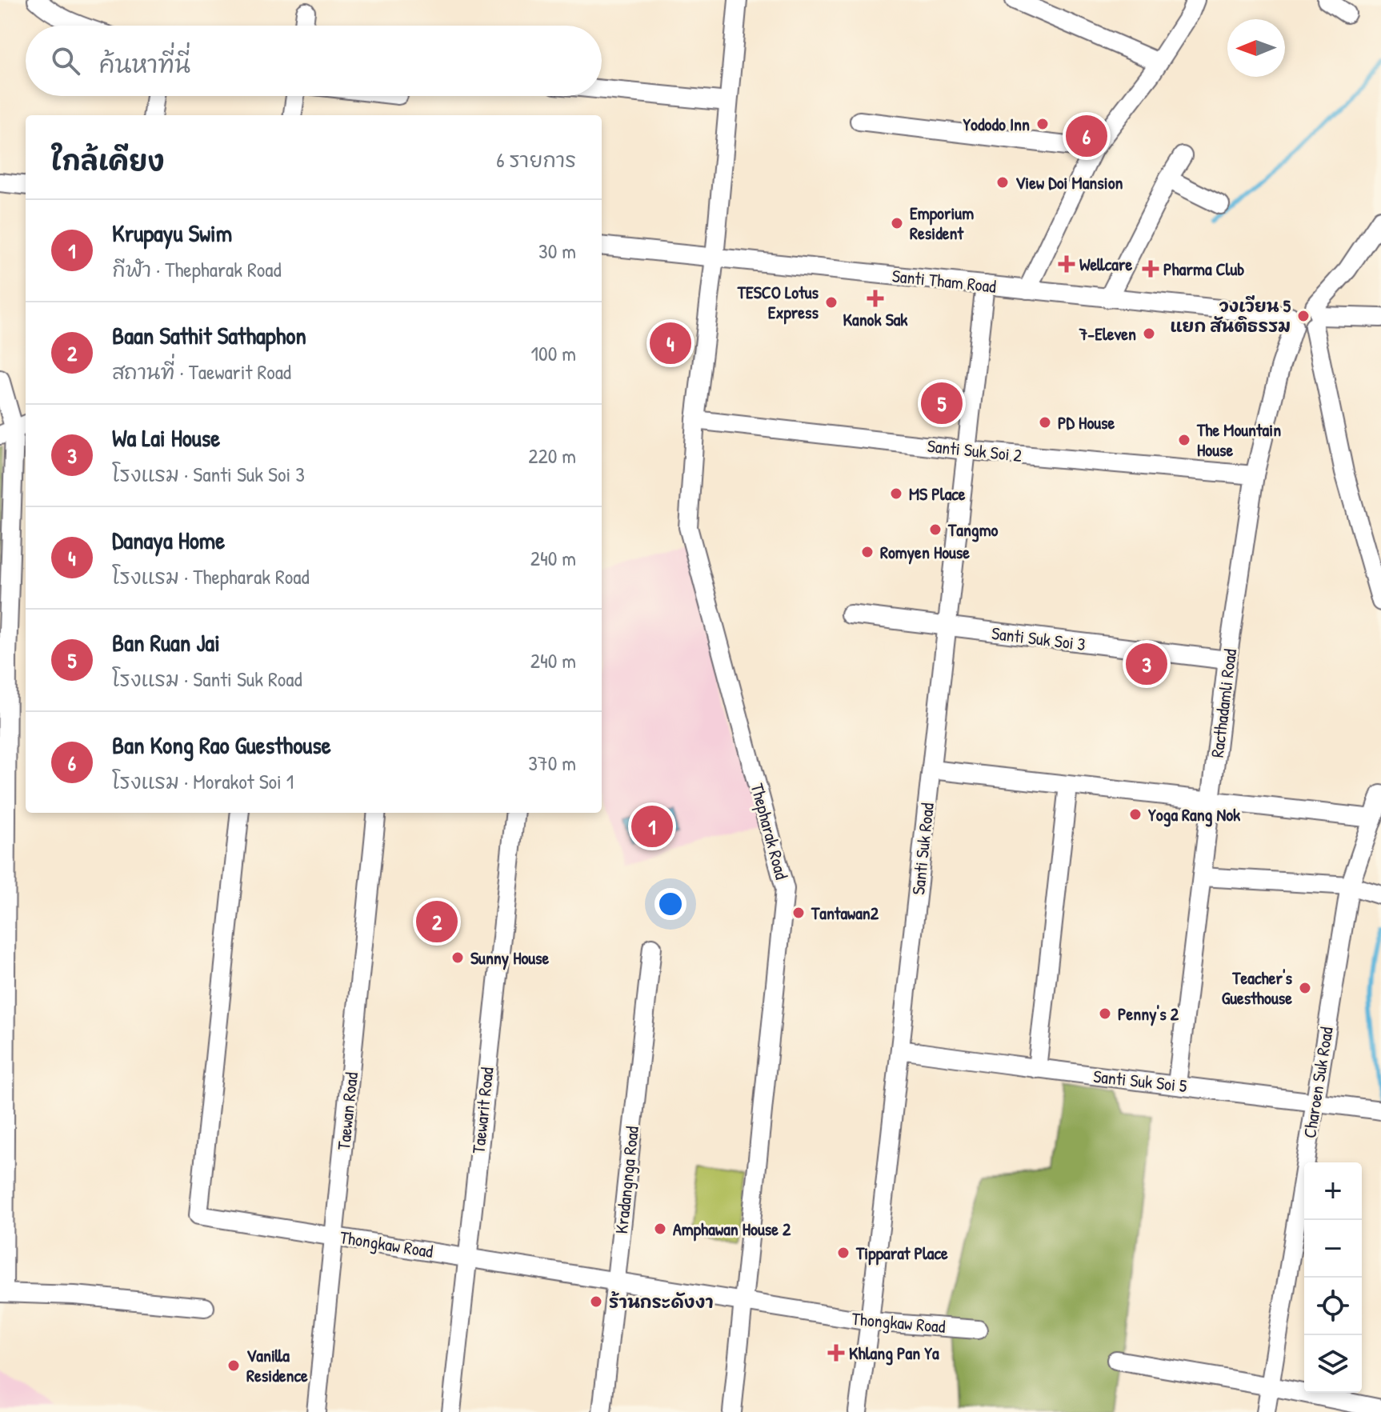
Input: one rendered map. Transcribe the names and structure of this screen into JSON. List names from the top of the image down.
{
  "streets": {
    "street": [
      "Santi Tham Road",
      "Santi Suk Soi 2",
      "Santi Suk Soi 3",
      "Racthadamli Road",
      "Thepharak Road",
      "Santi Suk Road",
      "Santi Suk Soi 5",
      "Charoen Suk Road",
      "Taewarit Road",
      "Taewan Road",
      "Kradangnga Road",
      "Thongkaw Road"
    ]
  },
  "crossings": [
    ["Santi Tham Road", "Racthadamli Road"],
    ["Santi Tham Road", "Thepharak Road"],
    ["Santi Tham Road", "Santi Suk Road"],
    ["Santi Suk Soi 2", "Racthadamli Road"],
    ["Santi Suk Soi 2", "Thepharak Road"],
    ["Santi Suk Soi 2", "Santi Suk Road"],
    ["Santi Suk Soi 3", "Racthadamli Road"],
    ["Santi Suk Soi 3", "Santi Suk Road"],
    ["Racthadamli Road", "Santi Suk Soi 5"],
    ["Thepharak Road", "Thongkaw Road"],
    ["Santi Suk Road", "Santi Suk Soi 5"],
    ["Santi Suk Road", "Thongkaw Road"],
    ["Santi Suk Soi 5", "Charoen Suk Road"],
    ["Taewarit Road", "Thongkaw Road"],
    ["Taewan Road", "Thongkaw Road"],
    ["Kradangnga Road", "Thongkaw Road"]
  ],
  "places": {
    "other": [
      "Yododo Inn",
      "View Doi Mansion",
      "Emporium Resident",
      "TESCO Lotus Express",
      "วงเวียน 5 แยก สันติธรรม",
      "7-Eleven",
      "PD House",
      "The Mountain House",
      "MS Place",
      "Tangmo",
      "Romyen House",
      "Yoga Rang Nok",
      "Tantawan2",
      "Sunny House",
      "Teacher's Guesthouse",
      "Penny's 2",
      "Amphawan House 2",
      "Tipparat Place",
      "ร้านกระดังงา",
      "Vanilla Residence"
    ],
    "health": [
      "Wellcare",
      "Pharma Club",
      "Kanok Sak",
      "Khlang Pan Ya"
    ]
  },
  "north": "left",
  "page": {
    "search": "ค้นหาที่นี่",
    "pins": [
      "6",
      "4",
      "5",
      "3",
      "1",
      "2"
    ],
    "heading": ["ใกล้เคียง", "6 รายการ"],
    "list": [
      {
        "mark": "1",
        "name": "Krupayu Swim",
        "note": "กีฬา · Thepharak Road",
        "value": "30 m"
      },
      {
        "mark": "2",
        "name": "Baan Sathit Sathaphon",
        "note": "สถานที่ · Taewarit Road",
        "value": "100 m"
      },
      {
        "mark": "3",
        "name": "Wa Lai House",
        "note": "โรงแรม · Santi Suk Soi 3",
        "value": "220 m"
      },
      {
        "mark": "4",
        "name": "Danaya Home",
        "note": "โรงแรม · Thepharak Road",
        "value": "240 m"
      },
      {
        "mark": "5",
        "name": "Ban Ruan Jai",
        "note": "โรงแรม · Santi Suk Road",
        "value": "240 m"
      },
      {
        "mark": "6",
        "name": "Ban Kong Rao Guesthouse",
        "note": "โรงแรม · Morakot Soi 1",
        "value": "370 m"
      }
    ],
    "map_buttons": ["+", "−"]
  }
}
